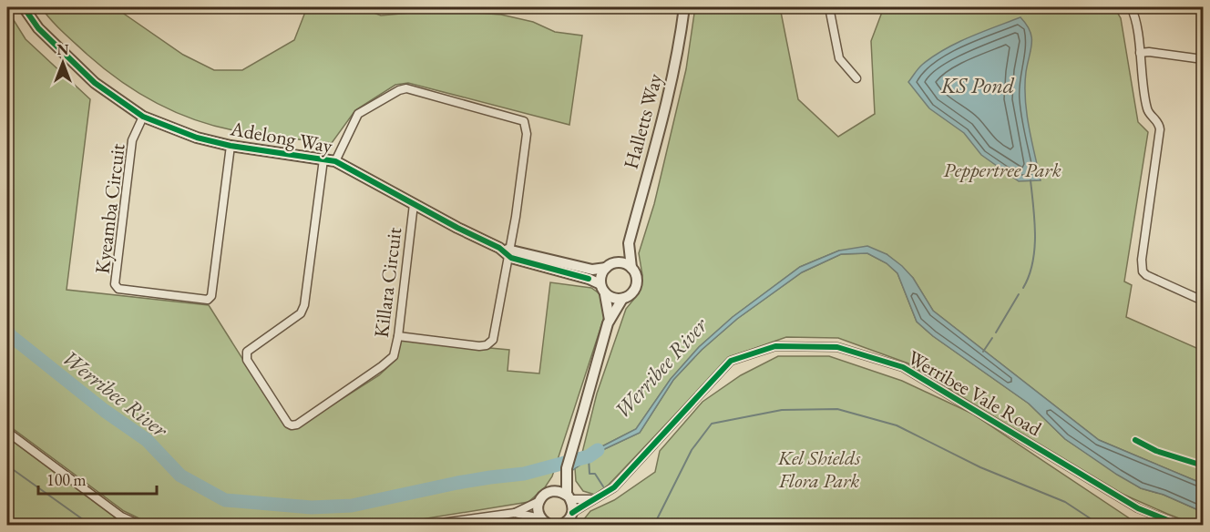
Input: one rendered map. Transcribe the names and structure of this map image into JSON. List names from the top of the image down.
{
  "streets": {
    "street": [
      "Halletts Way",
      "Adelong Way",
      "Kyeamba Circuit",
      "Killara Circuit",
      "Werribee Vale Road"
    ]
  },
  "crossings": [
    ["Halletts Way", "Adelong Way"],
    ["Adelong Way", "Kyeamba Circuit"],
    ["Adelong Way", "Killara Circuit"]
  ],
  "water": ["KS Pond", "Werribee River"],
  "parks": ["Peppertree Park", "Kel Shields Flora Park"],
  "scale_bar": "100 m",
  "north": "top"
}
